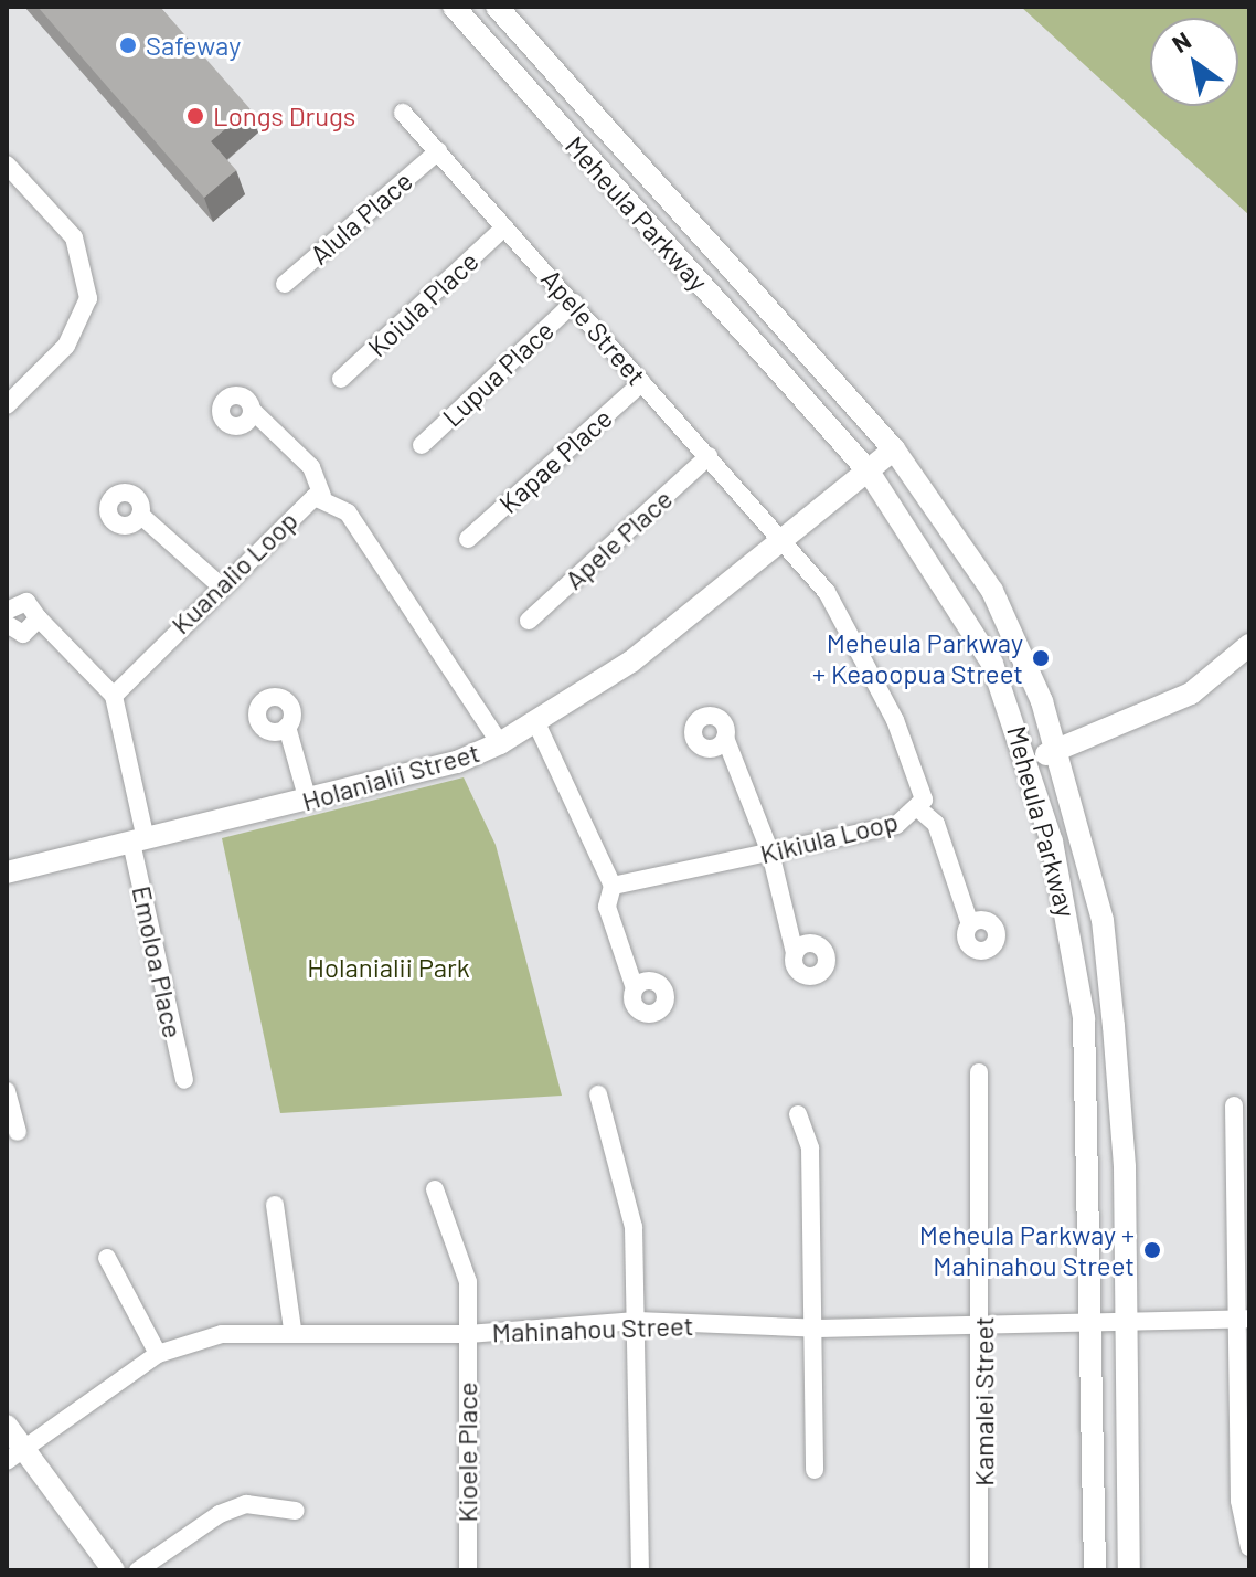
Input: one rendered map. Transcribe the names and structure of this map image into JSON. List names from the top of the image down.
{
  "streets": {
    "street": [
      "Meheula Parkway",
      "Alula Place",
      "Koiula Place",
      "Apele Street",
      "Lupua Place",
      "Kapae Place",
      "Apele Place",
      "Kuanalio Loop",
      "Holanialii Street",
      "Kikiula Loop",
      "Emoloa Place",
      "Mahinahou Street",
      "Kamalei Street",
      "Kioele Place"
    ]
  },
  "crossings": [
    ["Meheula Parkway", "Holanialii Street"],
    ["Meheula Parkway", "Mahinahou Street"],
    ["Alula Place", "Apele Street"],
    ["Koiula Place", "Apele Street"],
    ["Apele Street", "Lupua Place"],
    ["Apele Street", "Kapae Place"],
    ["Apele Street", "Apele Place"],
    ["Apele Street", "Holanialii Street"],
    ["Apele Street", "Kikiula Loop"],
    ["Kuanalio Loop", "Holanialii Street"],
    ["Holanialii Street", "Kikiula Loop"],
    ["Holanialii Street", "Emoloa Place"],
    ["Mahinahou Street", "Kamalei Street"],
    ["Mahinahou Street", "Kioele Place"]
  ],
  "parks": ["Holanialii Park"],
  "places": [
    "Safeway",
    "Longs Drugs",
    "Meheula Parkway + Keaoopua Street",
    "Meheula Parkway + Mahinahou Street"
  ],
  "north": "top left"
}
